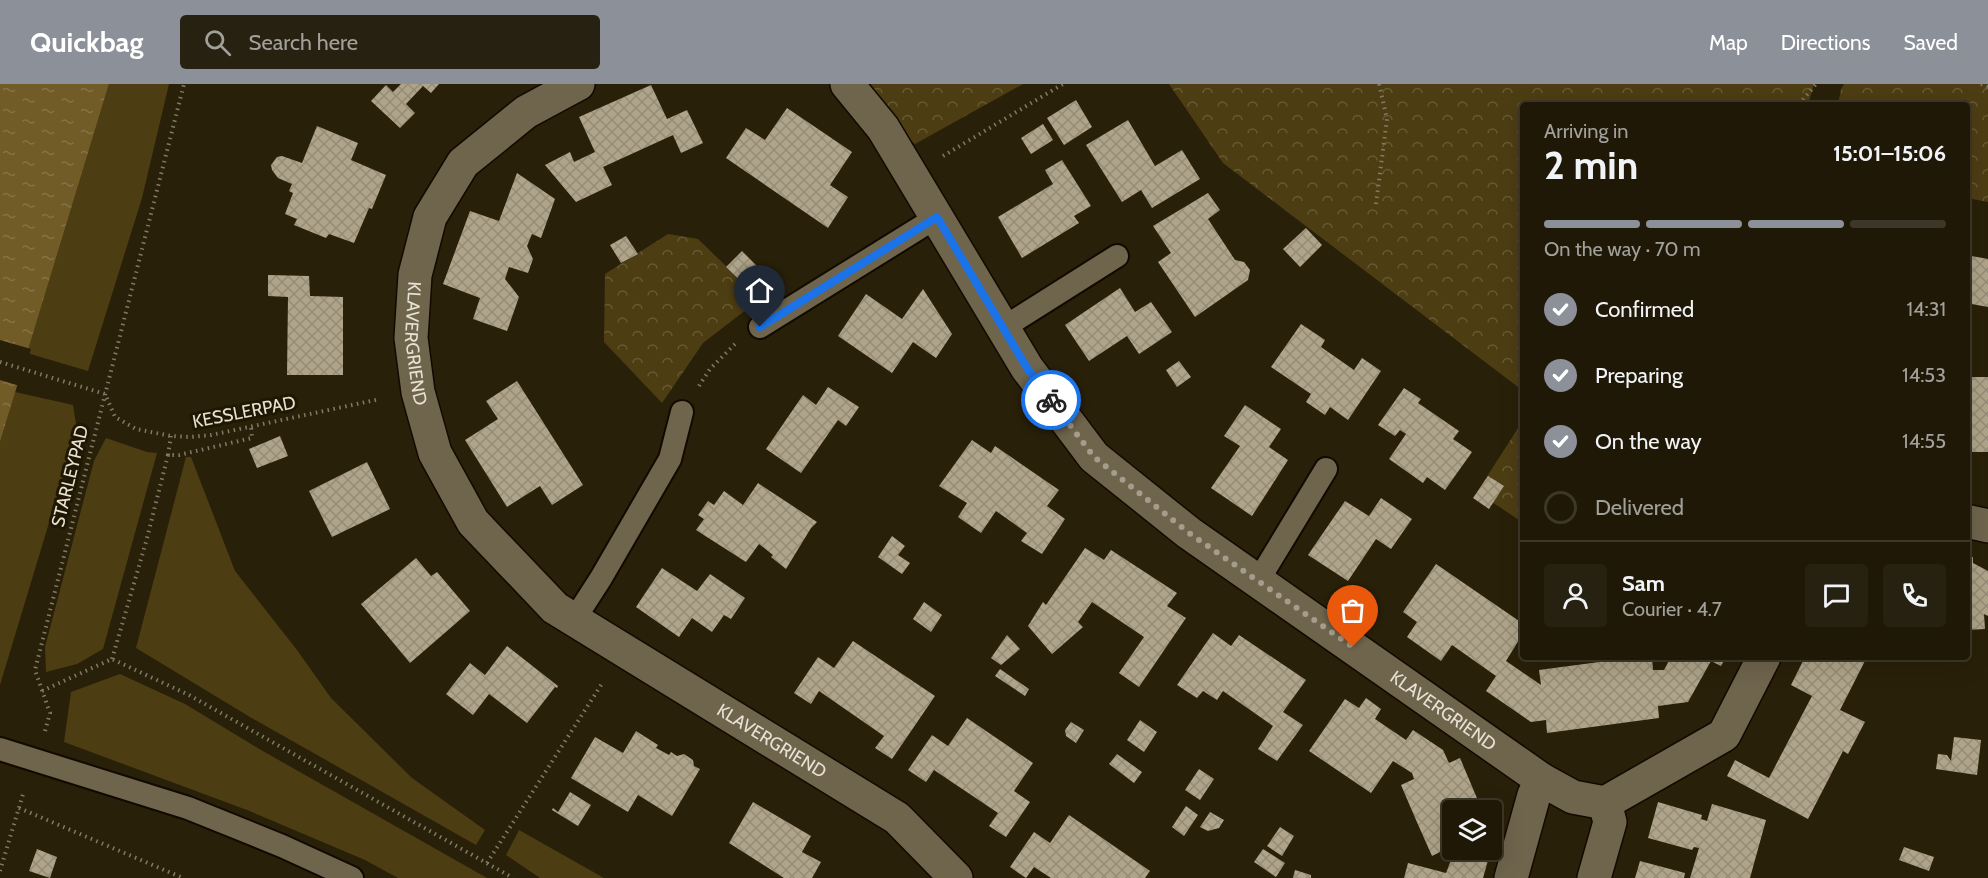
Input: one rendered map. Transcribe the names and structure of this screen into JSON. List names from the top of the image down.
{
  "streets": {
    "street": ["KLAVERGRIEND"],
    "path": ["KESSLERPAD", "STARLEYPAD"]
  },
  "crossings": [
    ["KESSLERPAD", "STARLEYPAD"]
  ],
  "page": {
    "header": "Quickbag",
    "search": "Search here",
    "nav": ["Map", "Directions", "Saved"],
    "heading": ["2 min", "Arriving in", "15:01–15:06"],
    "panel": ["Sam", "Courier · 4.7"],
    "bar": "On the way · 70 m",
    "list": [
      ["Confirmed", "14:31"],
      ["Preparing", "14:53"],
      ["On the way", "14:55"],
      "Delivered"
    ]
  }
}
